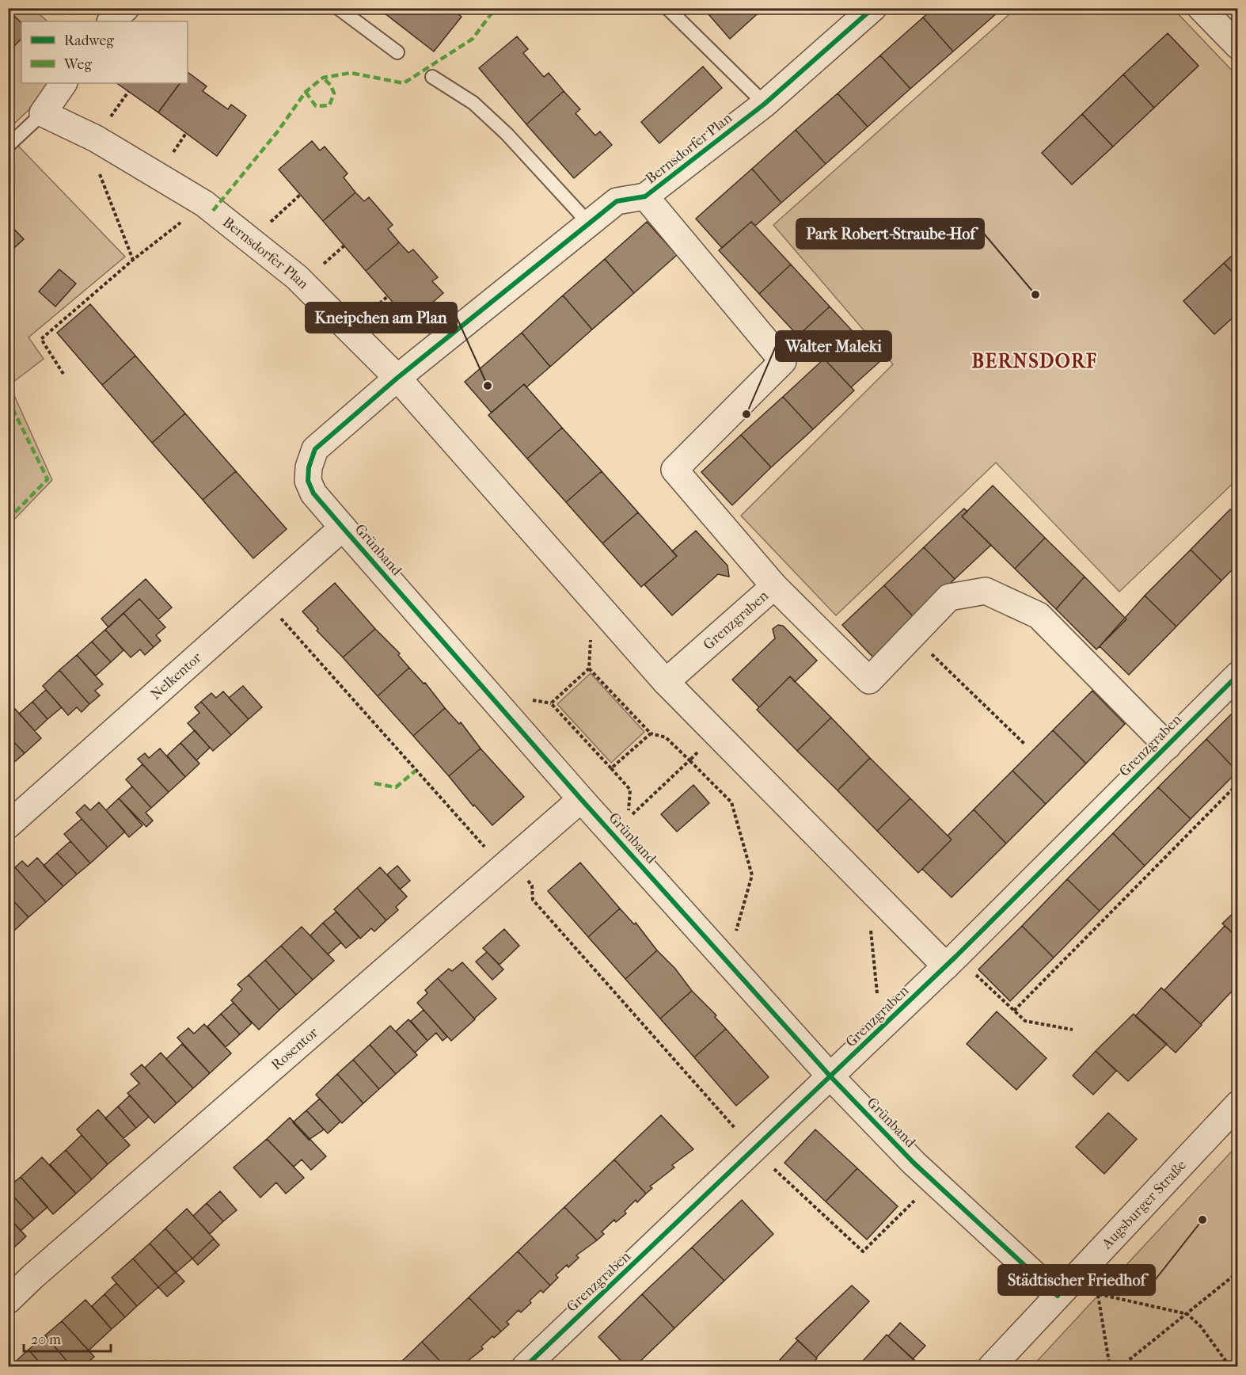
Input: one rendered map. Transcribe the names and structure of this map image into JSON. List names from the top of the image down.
{
  "streets": {
    "street": [
      "Bernsdorfer Plan",
      "Grünband",
      "Grenzgraben",
      "Nelkentor",
      "Rosentor",
      "Augsburger Straße"
    ]
  },
  "crossings": [
    ["Bernsdorfer Plan", "Grünband"],
    ["Bernsdorfer Plan", "Grenzgraben"],
    ["Grünband", "Grenzgraben"],
    ["Grünband", "Nelkentor"],
    ["Grünband", "Rosentor"],
    ["Grünband", "Augsburger Straße"]
  ],
  "districts": ["BERNSDORF"],
  "places": [
    "Park Robert-Straube-Hof",
    "Kneipchen am Plan",
    "Walter Maleki",
    "Städtischer Friedhof"
  ],
  "legend": ["Radweg", "Weg"],
  "scale_bar": "20 m"
}
